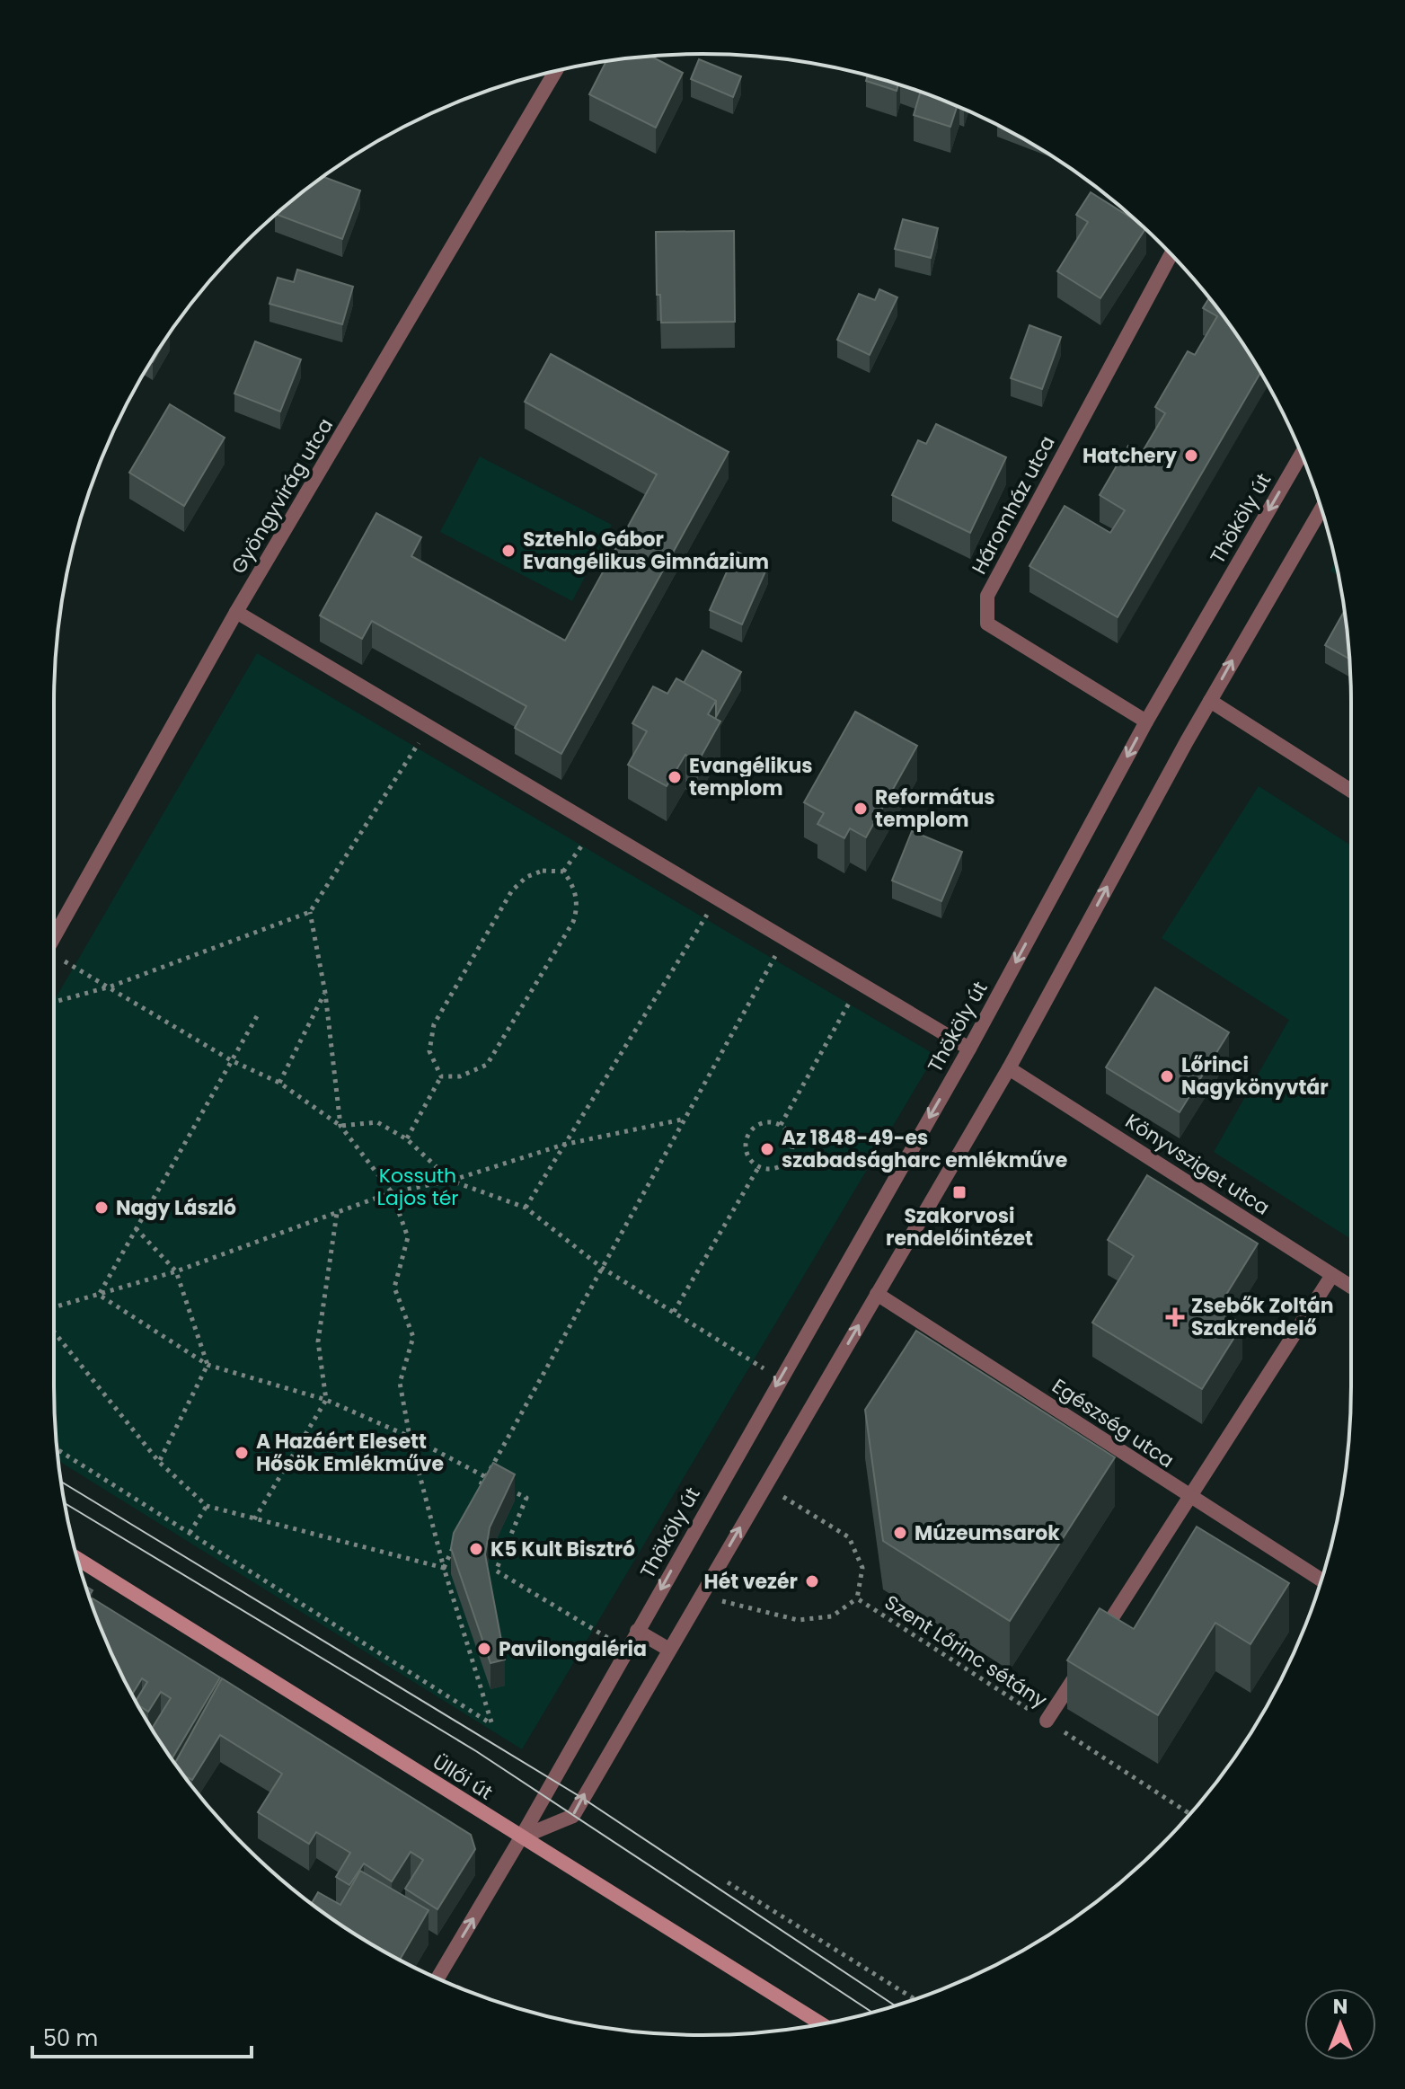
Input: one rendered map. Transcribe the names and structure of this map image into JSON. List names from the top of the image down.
{
  "streets": {
    "main road": ["Üllői út"],
    "street": [
      "Gyöngyvirág utca",
      "Háromház utca",
      "Thököly út",
      "Könyvsziget utca",
      "Egészség utca"
    ],
    "path": ["Szent Lőrinc sétány"]
  },
  "crossings": [
    ["Háromház utca", "Thököly út"],
    ["Thököly út", "Üllői út"]
  ],
  "parks": ["Kossuth Lajos tér"],
  "places": {
    "other": [
      "Hatchery",
      "Sztehlo Gábor Evangélikus Gimnázium",
      "Evangélikus templom",
      "Református templom",
      "Lőrinci Nagykönyvtár",
      "Az 1848-49-es szabadságharc emlékműve",
      "Nagy László",
      "A Hazáért Elesett Hősök Emlékműve",
      "Múzeumsarok",
      "K5 Kult Bisztró",
      "Hét vezér",
      "Pavilongaléria"
    ],
    "transit": ["Szakorvosi rendelőintézet"],
    "health": ["Zsebők Zoltán Szakrendelő"]
  },
  "scale_bar": "50 m",
  "north": "top"
}
